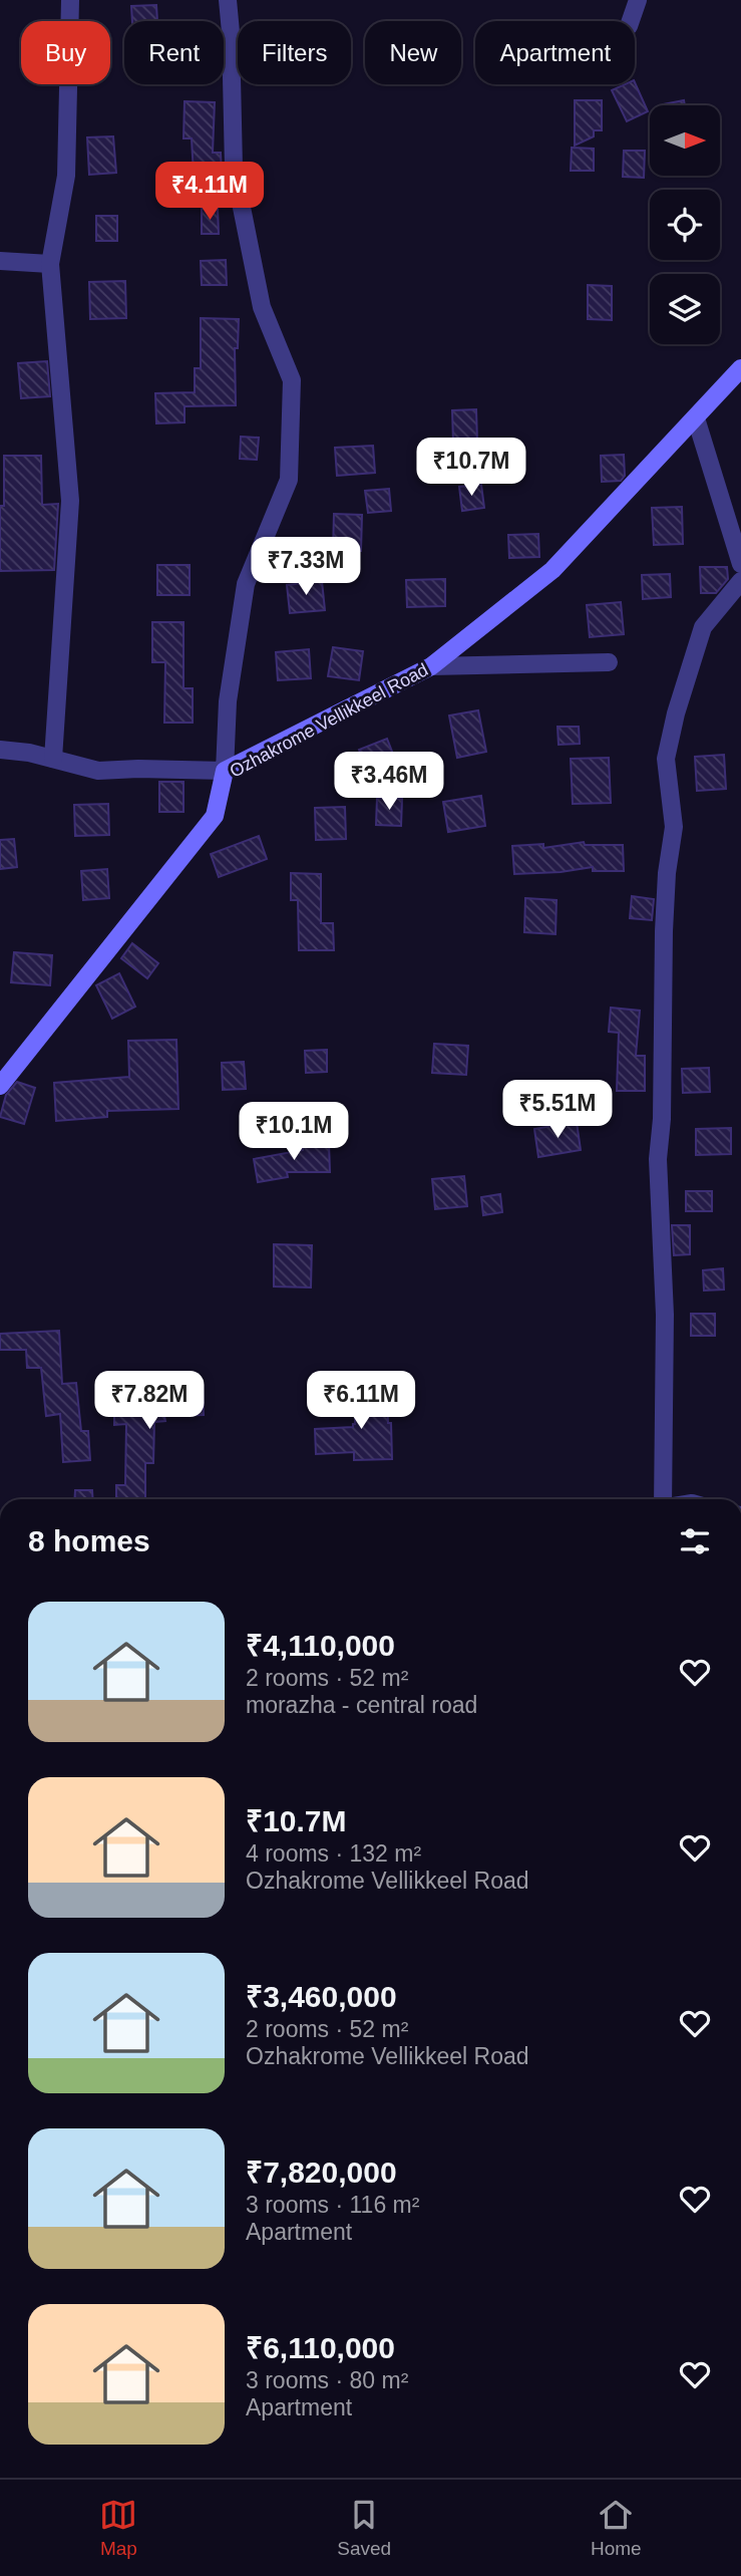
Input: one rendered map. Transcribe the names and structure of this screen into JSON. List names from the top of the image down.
{
  "streets": {
    "main road": ["Ozhakrome Vellikkeel Road"]
  },
  "north": "right",
  "page": {
    "chip": [
      "Buy",
      "Rent",
      "Filters",
      "New",
      "Apartment"
    ],
    "price": [
      "₹4.11M",
      "₹10.7M",
      "₹7.33M",
      "₹3.46M",
      "₹5.51M",
      "₹10.1M",
      "₹7.82M",
      "₹6.11M"
    ],
    "heading": "8 homes",
    "list": [
      {
        "name": "₹4,110,000",
        "note": "2 rooms · 52 m² · morazha - central road"
      },
      {
        "name": "₹10.7M",
        "note": "4 rooms · 132 m² · Ozhakrome Vellikkeel Road"
      },
      {
        "name": "₹3,460,000",
        "note": "2 rooms · 52 m² · Ozhakrome Vellikkeel Road"
      },
      {
        "name": "₹7,820,000",
        "note": "3 rooms · 116 m² · Apartment"
      },
      {
        "name": "₹6,110,000",
        "note": "3 rooms · 80 m² · Apartment"
      }
    ],
    "tabs": ["Map", "Saved", "Home"]
  }
}
